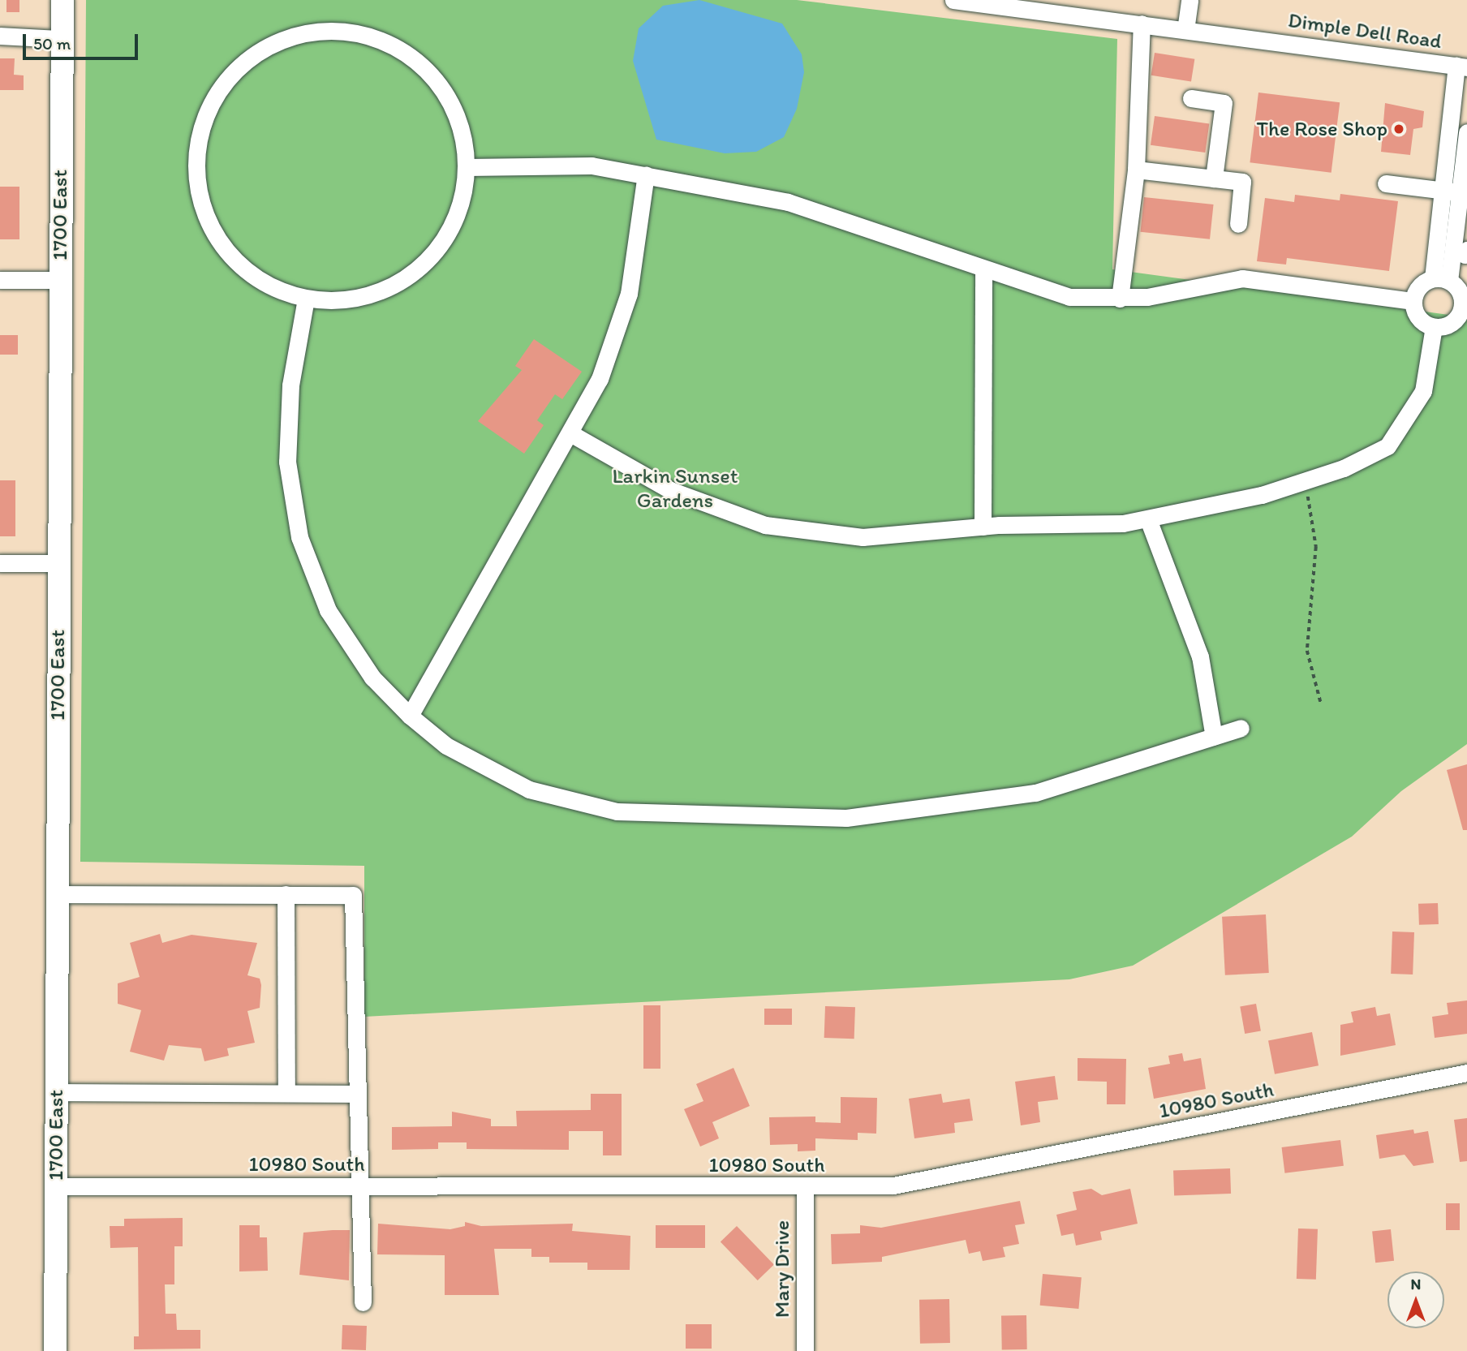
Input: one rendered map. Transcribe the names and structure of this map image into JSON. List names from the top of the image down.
{
  "streets": {
    "main road": ["1700 East"],
    "street": ["Dimple Dell Road", "10980 South", "Mary Drive"]
  },
  "crossings": [
    ["1700 East", "10980 South"],
    ["10980 South", "Mary Drive"]
  ],
  "parks": ["Larkin Sunset Gardens"],
  "places": ["The Rose Shop"],
  "scale_bar": "50 m",
  "north": "top"
}
